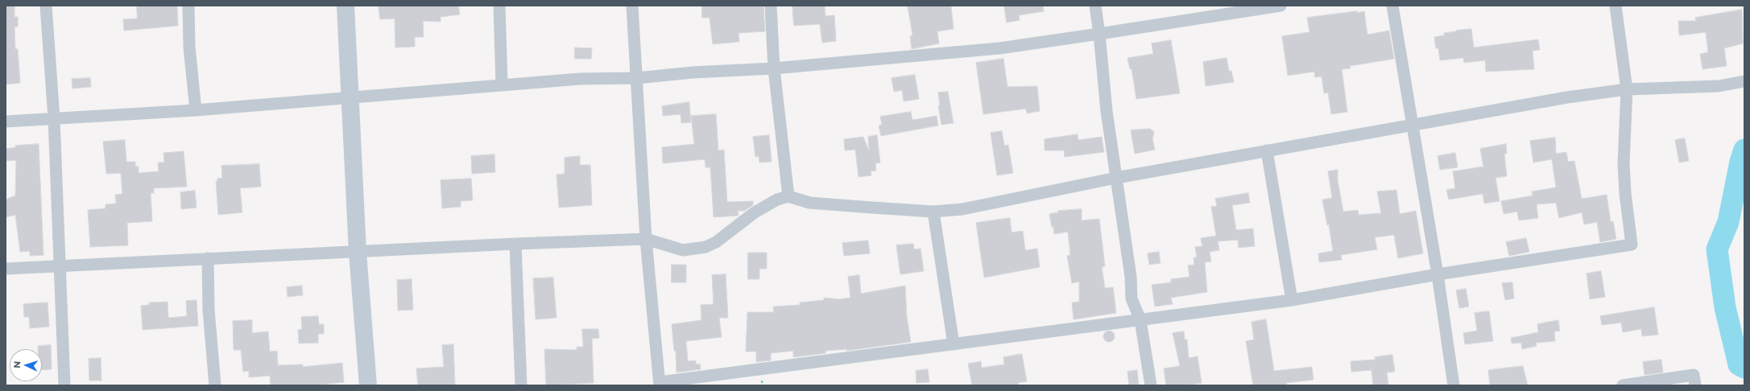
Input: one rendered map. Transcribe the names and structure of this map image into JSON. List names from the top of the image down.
{
  "north": "left"
}
